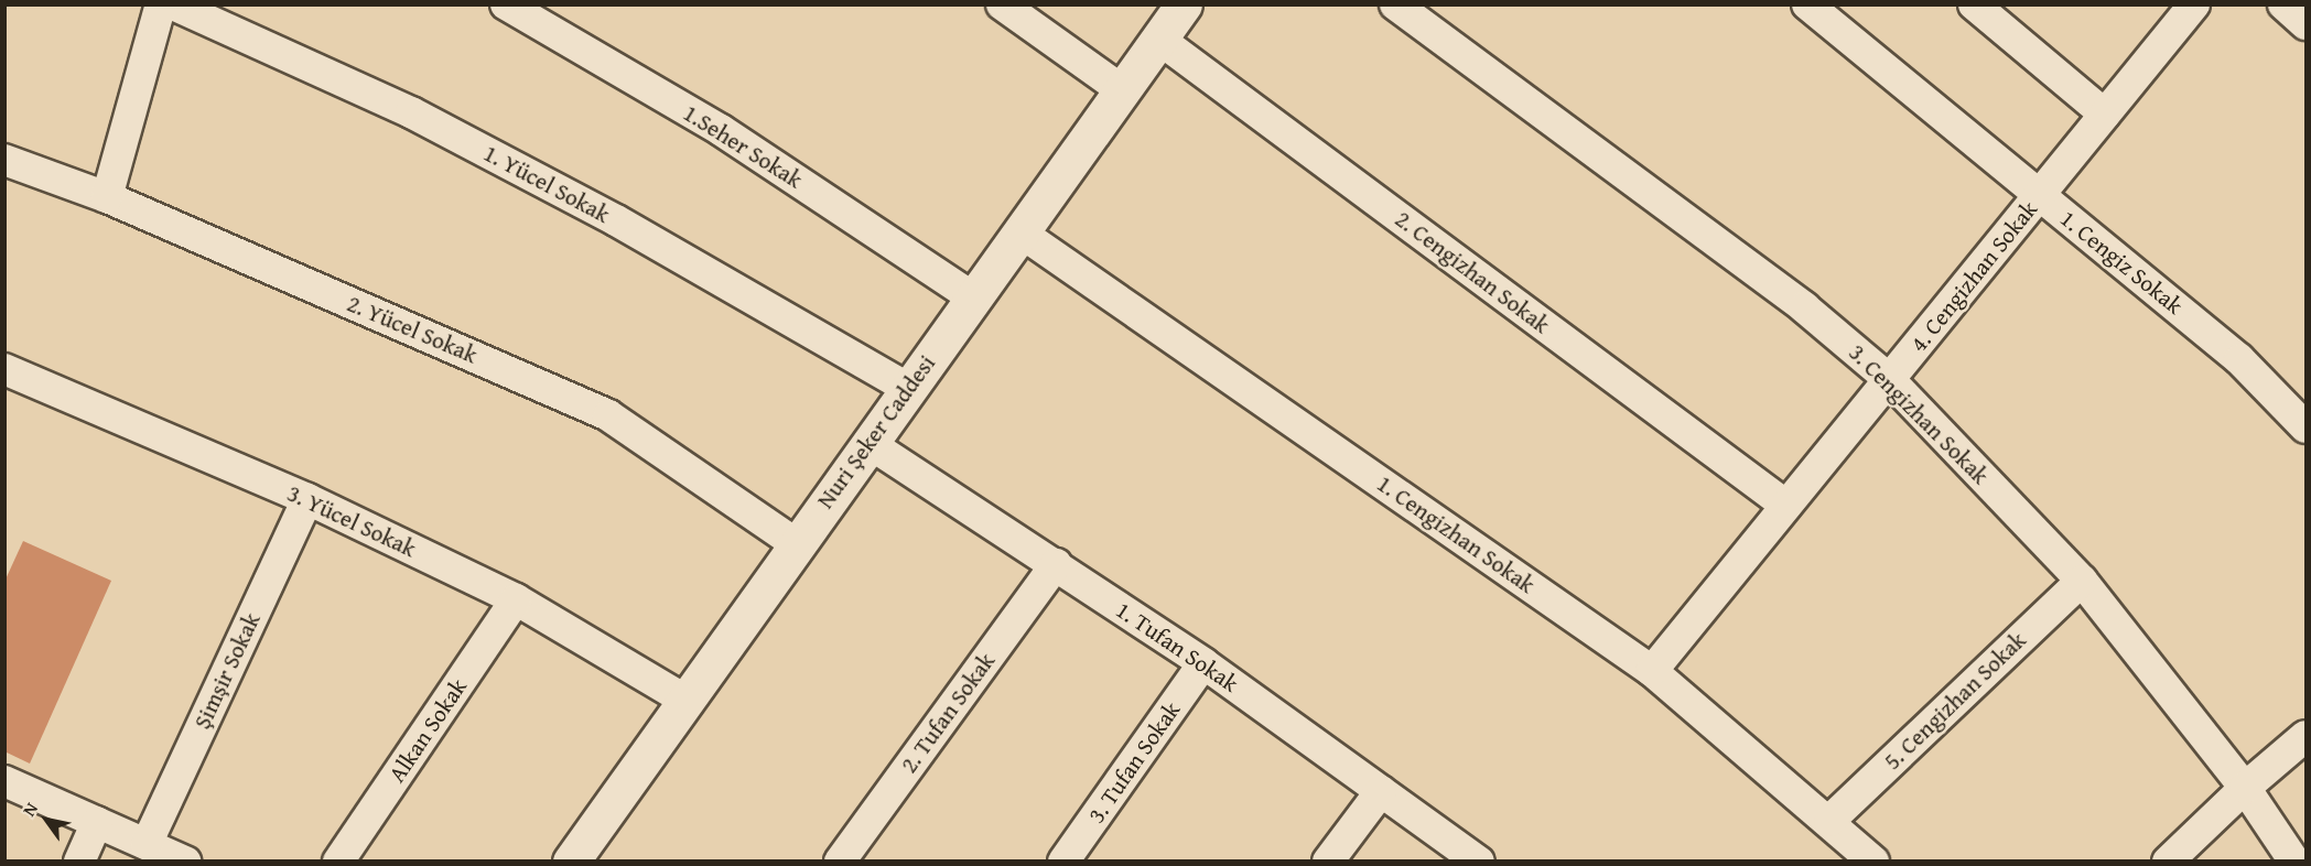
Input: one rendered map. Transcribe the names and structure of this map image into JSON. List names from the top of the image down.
{
  "streets": {
    "street": [
      "1.Seher Sokak",
      "1. Yücel Sokak",
      "1. Cengiz Sokak",
      "2. Cengizhan Sokak",
      "4. Cengizhan Sokak",
      "2. Yücel Sokak",
      "3. Cengizhan Sokak",
      "Nuri Şeker Caddesi",
      "3. Yücel Sokak",
      "1. Cengizhan Sokak",
      "1. Tufan Sokak",
      "Şimşir Sokak",
      "5. Cengizhan Sokak",
      "2. Tufan Sokak",
      "Alkan Sokak",
      "3. Tufan Sokak"
    ]
  },
  "crossings": [
    ["1.Seher Sokak", "Nuri Şeker Caddesi"],
    ["1. Yücel Sokak", "Nuri Şeker Caddesi"],
    ["1. Cengiz Sokak", "4. Cengizhan Sokak"],
    ["2. Cengizhan Sokak", "4. Cengizhan Sokak"],
    ["2. Cengizhan Sokak", "Nuri Şeker Caddesi"],
    ["4. Cengizhan Sokak", "3. Cengizhan Sokak"],
    ["4. Cengizhan Sokak", "1. Cengizhan Sokak"],
    ["2. Yücel Sokak", "Nuri Şeker Caddesi"],
    ["3. Cengizhan Sokak", "5. Cengizhan Sokak"],
    ["Nuri Şeker Caddesi", "3. Yücel Sokak"],
    ["Nuri Şeker Caddesi", "1. Cengizhan Sokak"],
    ["Nuri Şeker Caddesi", "1. Tufan Sokak"],
    ["3. Yücel Sokak", "Şimşir Sokak"],
    ["3. Yücel Sokak", "Alkan Sokak"],
    ["1. Cengizhan Sokak", "5. Cengizhan Sokak"],
    ["1. Tufan Sokak", "2. Tufan Sokak"],
    ["1. Tufan Sokak", "3. Tufan Sokak"]
  ],
  "north": "top left"
}
